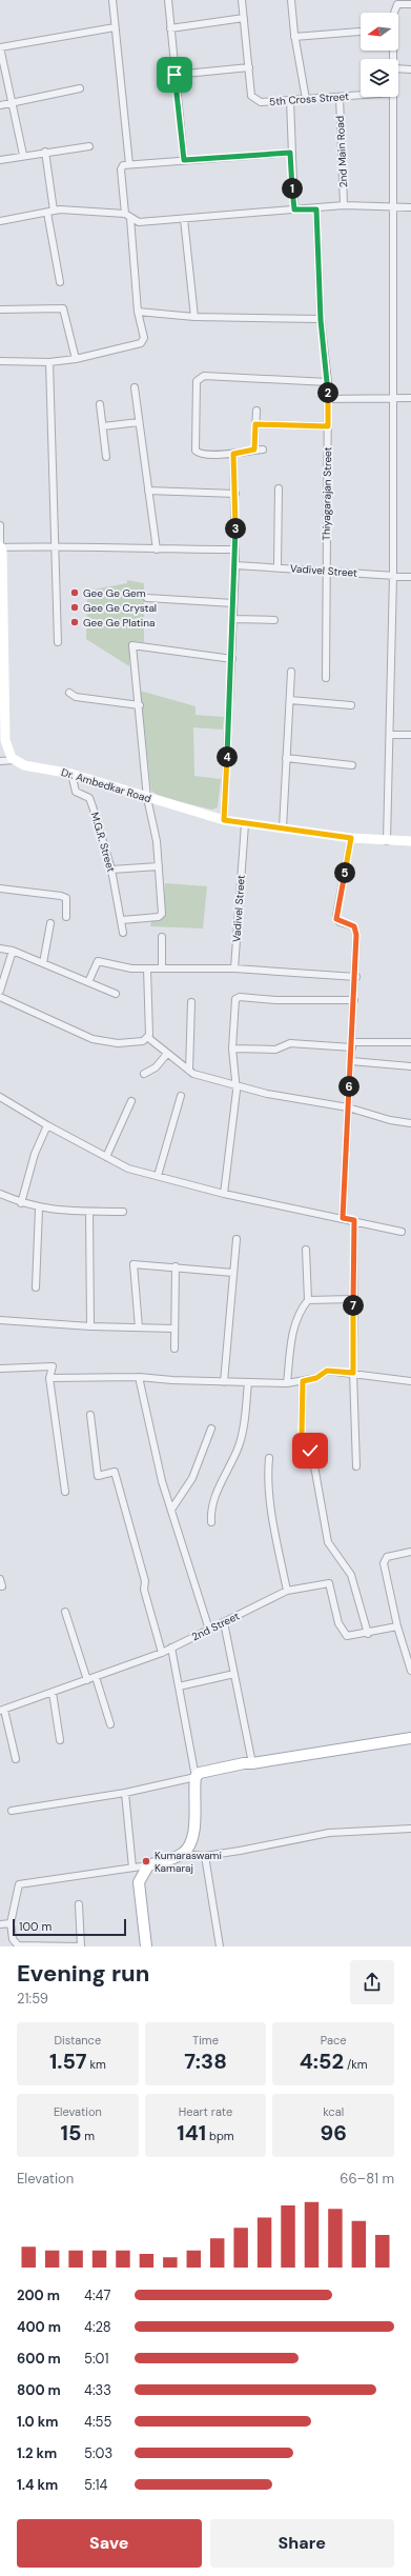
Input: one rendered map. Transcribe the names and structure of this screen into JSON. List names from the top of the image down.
{
  "streets": {
    "street": [
      "5th Cross Street",
      "2nd Main Road",
      "Thiyagarajan Street",
      "Vadivel Street",
      "Dr. Ambedkar Road",
      "M.G.R. Street",
      "2nd Street"
    ]
  },
  "crossings": [
    ["5th Cross Street", "2nd Main Road"],
    ["Thiyagarajan Street", "Vadivel Street"],
    ["Vadivel Street", "Dr. Ambedkar Road"],
    ["Dr. Ambedkar Road", "M.G.R. Street"]
  ],
  "places": [
    "Gee Ge Gem",
    "Gee Ge Crystal",
    "Gee Ge Platina",
    "Kumaraswami Kamaraj"
  ],
  "scale_bar": "100 m",
  "north": "left",
  "page": {
    "pins": [
      "1",
      "2",
      "3",
      "4",
      "5",
      "6",
      "7"
    ],
    "scale": "100 m",
    "heading": ["Evening run", "21:59"],
    "stats": [
      ["Distance", "1.57 km"],
      ["Time", "7:38"],
      ["Pace", "4:52 /km"],
      ["Elevation", "15 m"],
      ["Heart rate", "141 bpm"],
      ["kcal", "96"]
    ],
    "chart": ["Elevation", "66–81 m"],
    "list": [
      {
        "name": "200 m",
        "note": "4:47"
      },
      {
        "name": "400 m",
        "note": "4:28"
      },
      {
        "name": "600 m",
        "note": "5:01"
      },
      {
        "name": "800 m",
        "note": "4:33"
      },
      {
        "name": "1.0 km",
        "note": "4:55"
      },
      {
        "name": "1.2 km",
        "note": "5:03"
      },
      {
        "name": "1.4 km",
        "note": "5:14"
      }
    ],
    "buttons": ["Save", "Share"]
  }
}
